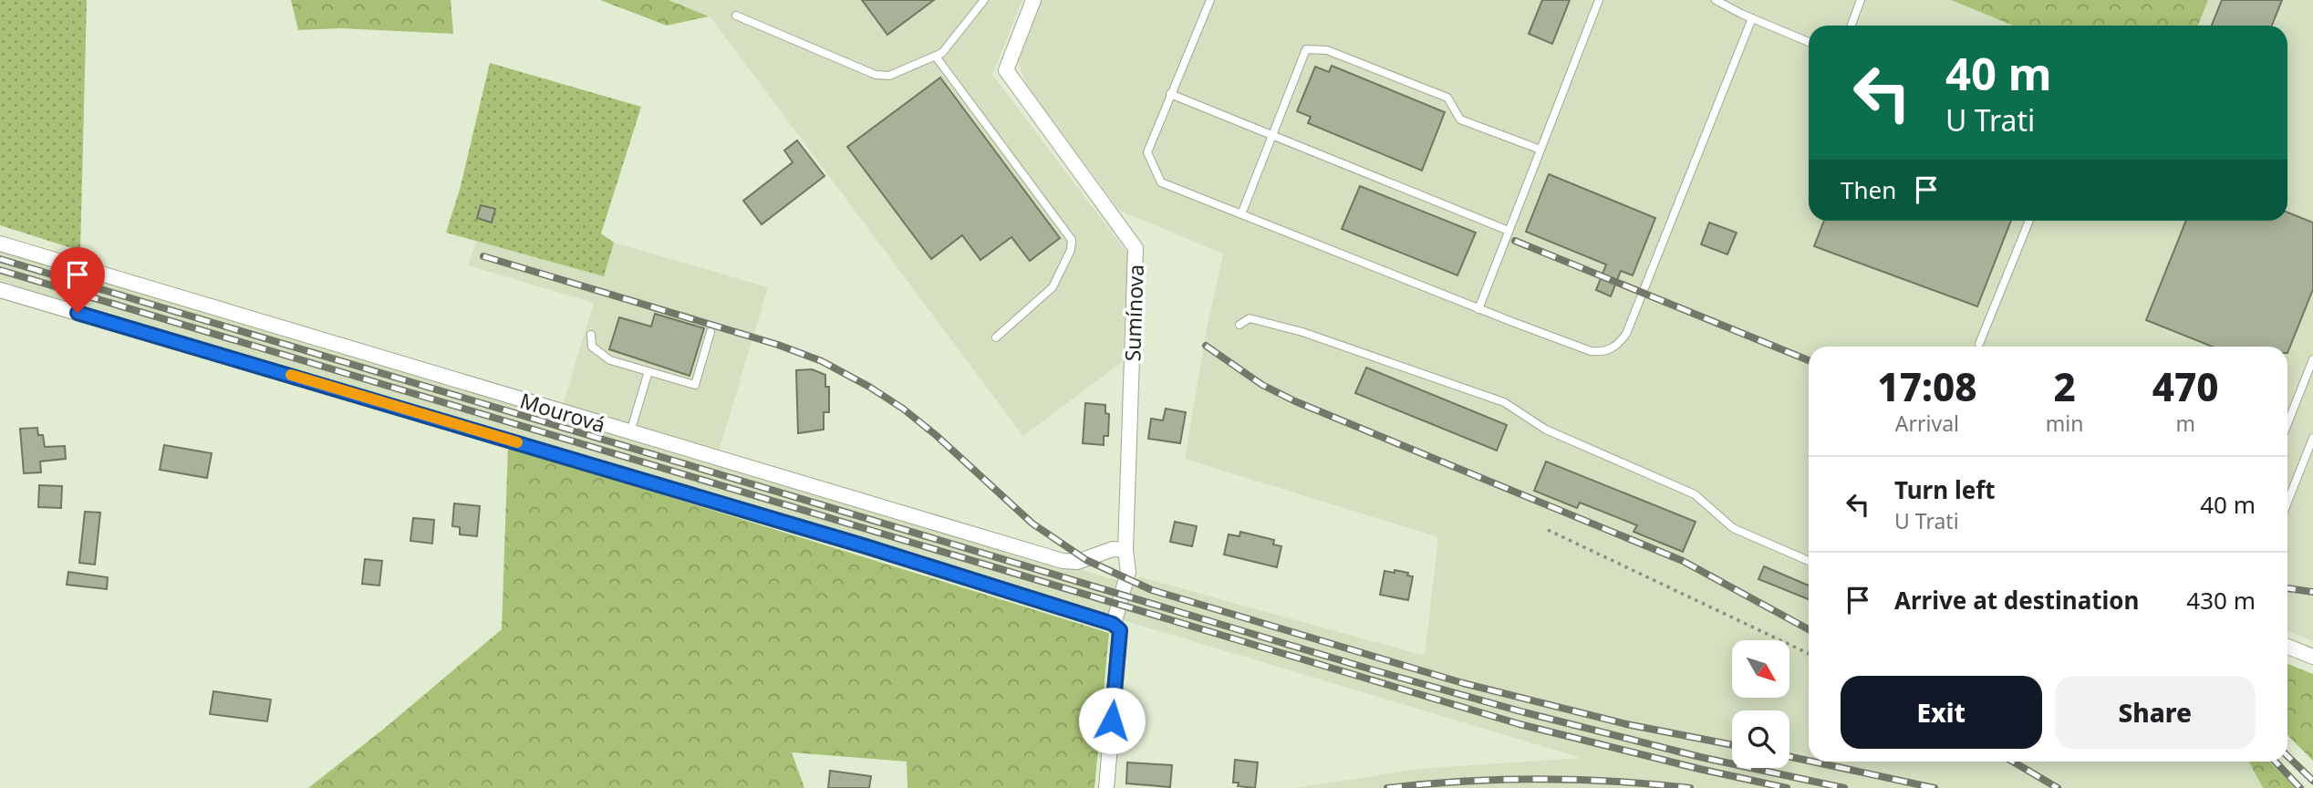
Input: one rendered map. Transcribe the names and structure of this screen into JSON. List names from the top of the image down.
{
  "streets": {
    "street": ["Sumínova", "Mourová"]
  },
  "crossings": [
    ["Sumínova", "Mourová"]
  ],
  "north": "bottom right",
  "page": {
    "turn": ["40 m", "U Trati"],
    "then": "Then",
    "eta": [
      "17:08",
      "Arrival",
      "2",
      "min",
      "470",
      "m"
    ],
    "list": [
      {
        "name": "Turn left",
        "note": "U Trati",
        "value": "40 m"
      },
      {
        "name": "Arrive at destination",
        "value": "430 m"
      }
    ],
    "buttons": ["Exit", "Share"]
  }
}
